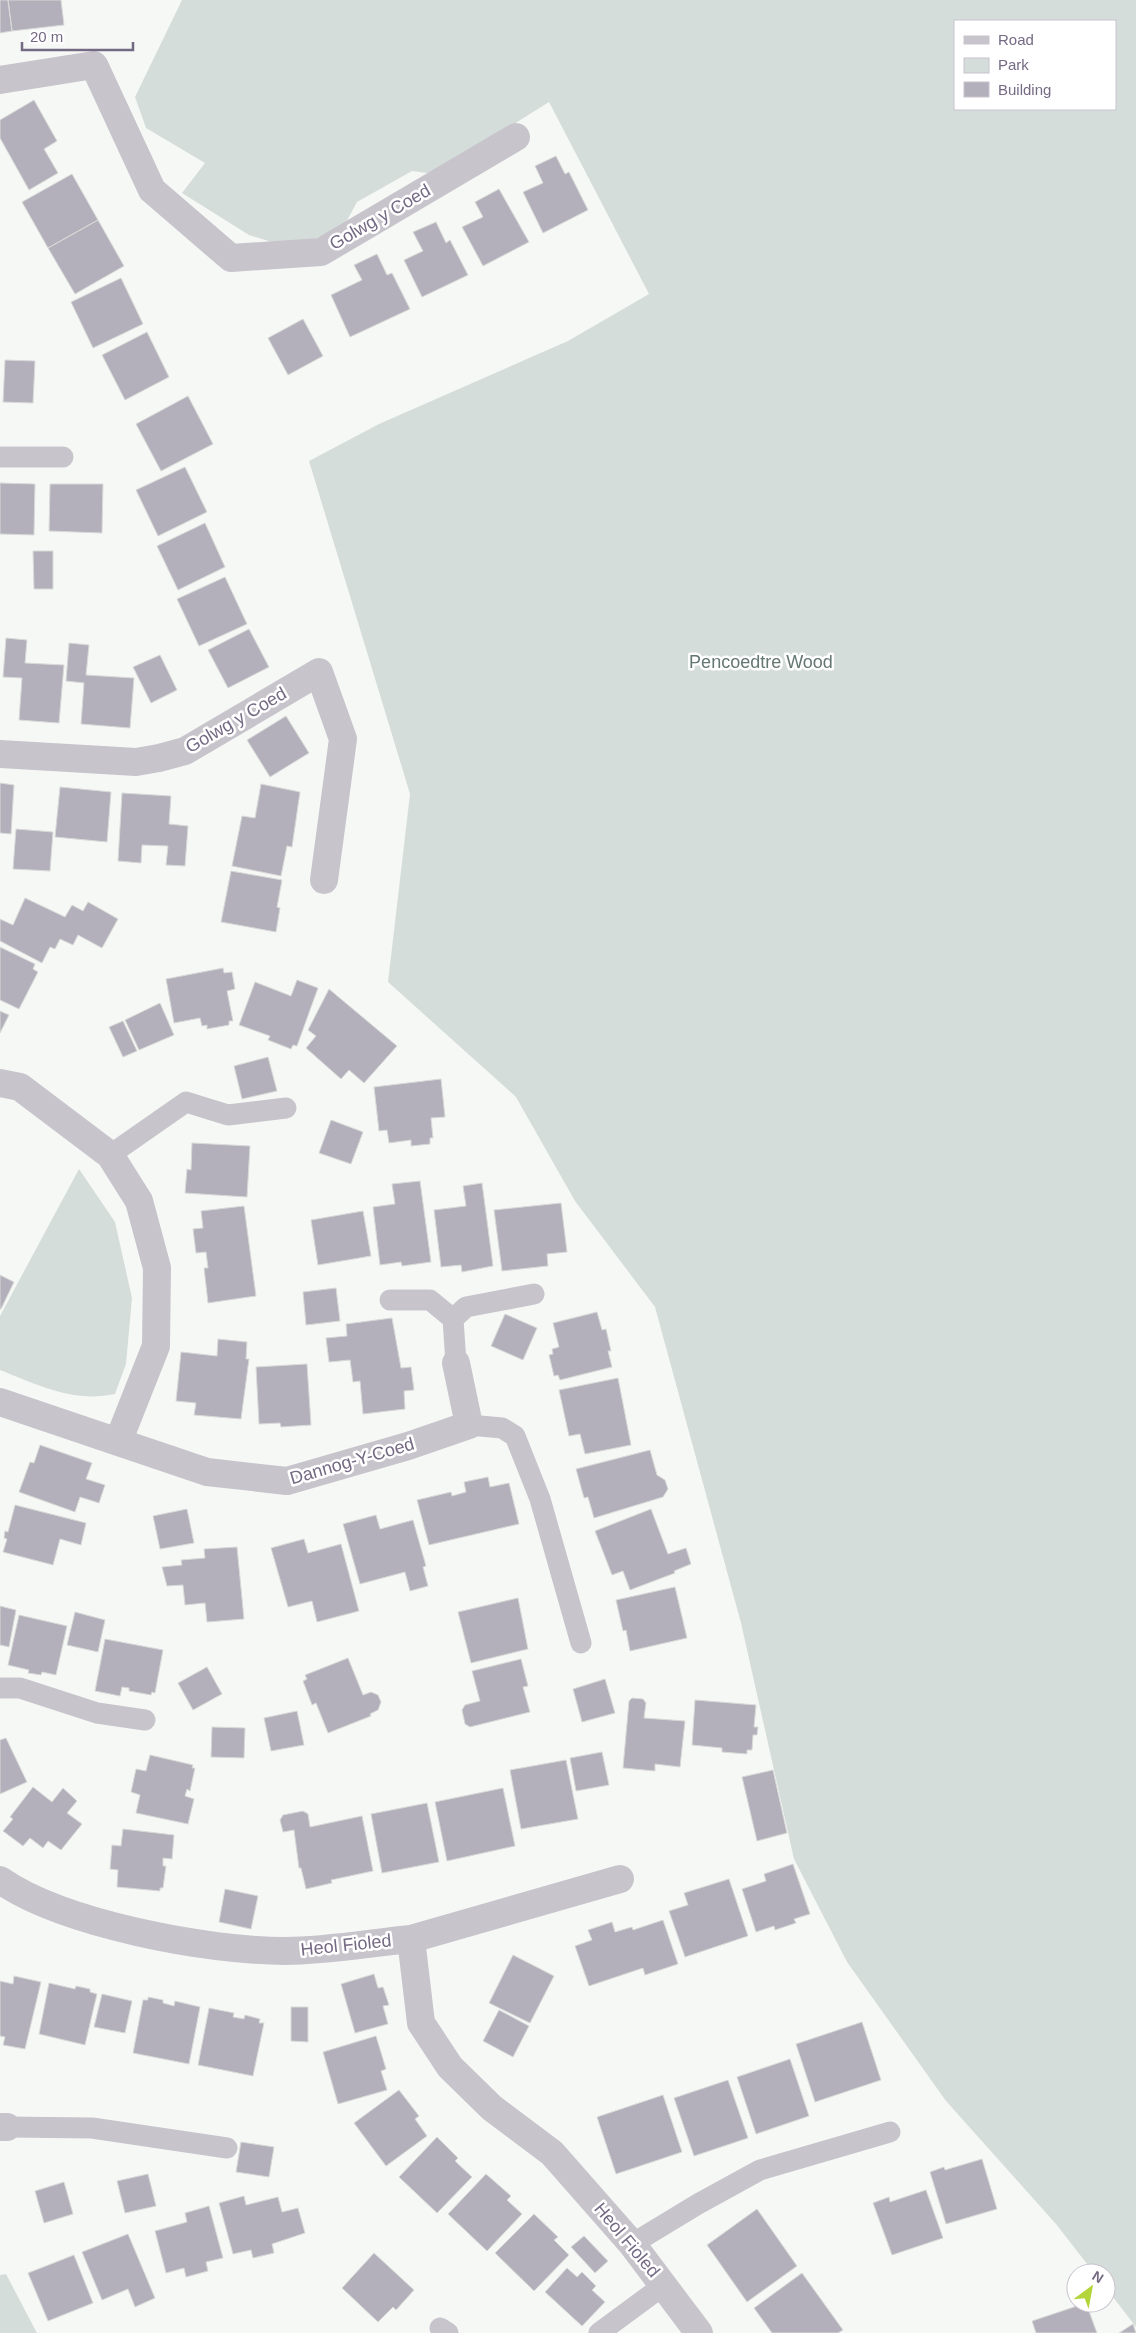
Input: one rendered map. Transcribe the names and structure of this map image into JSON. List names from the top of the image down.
{
  "streets": {
    "street": ["Golwg y Coed", "Dannog-Y-Coed", "Heol Fioled"]
  },
  "parks": ["Pencoedtre Wood"],
  "legend": ["Road", "Park", "Building"],
  "scale_bar": "20 m",
  "north": "top right"
}
